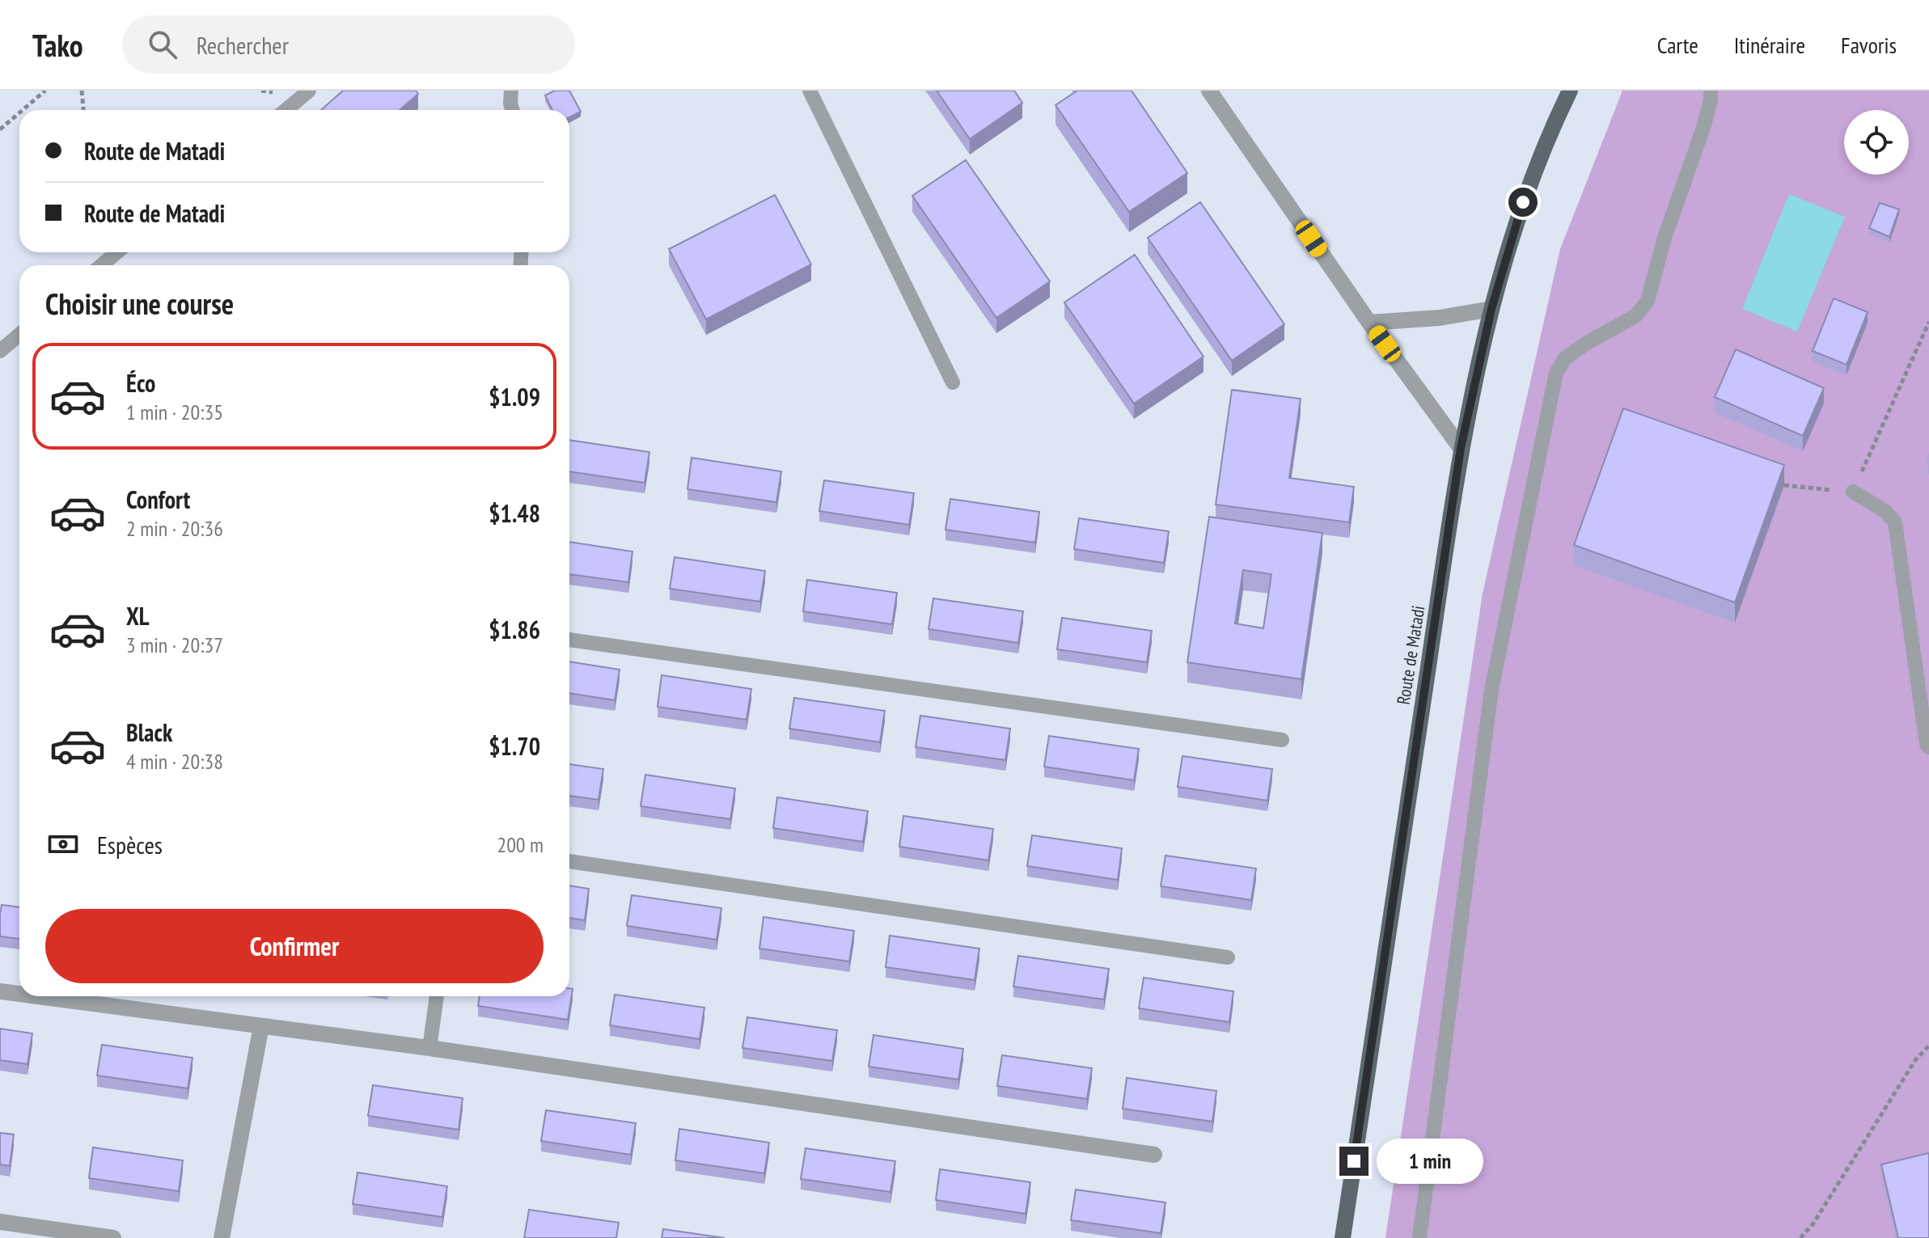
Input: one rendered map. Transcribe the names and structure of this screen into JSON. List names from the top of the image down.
{
  "streets": {
    "main road": ["Route de Matadi"]
  },
  "page": {
    "header": "Tako",
    "search": "Rechercher",
    "nav": ["Carte", "Itinéraire", "Favoris"],
    "banner": ["Route de Matadi", "Route de Matadi"],
    "heading": "Choisir une course",
    "list": [
      {
        "name": "Éco",
        "note": "1 min · 20:35",
        "value": "$1.09"
      },
      {
        "name": "Confort",
        "note": "2 min · 20:36",
        "value": "$1.48"
      },
      {
        "name": "XL",
        "note": "3 min · 20:37",
        "value": "$1.86"
      },
      {
        "name": "Black",
        "note": "4 min · 20:38",
        "value": "$1.70"
      }
    ],
    "pay": ["Espèces", "200 m"],
    "buttons": "Confirmer",
    "bubble": "1 min"
  }
}
